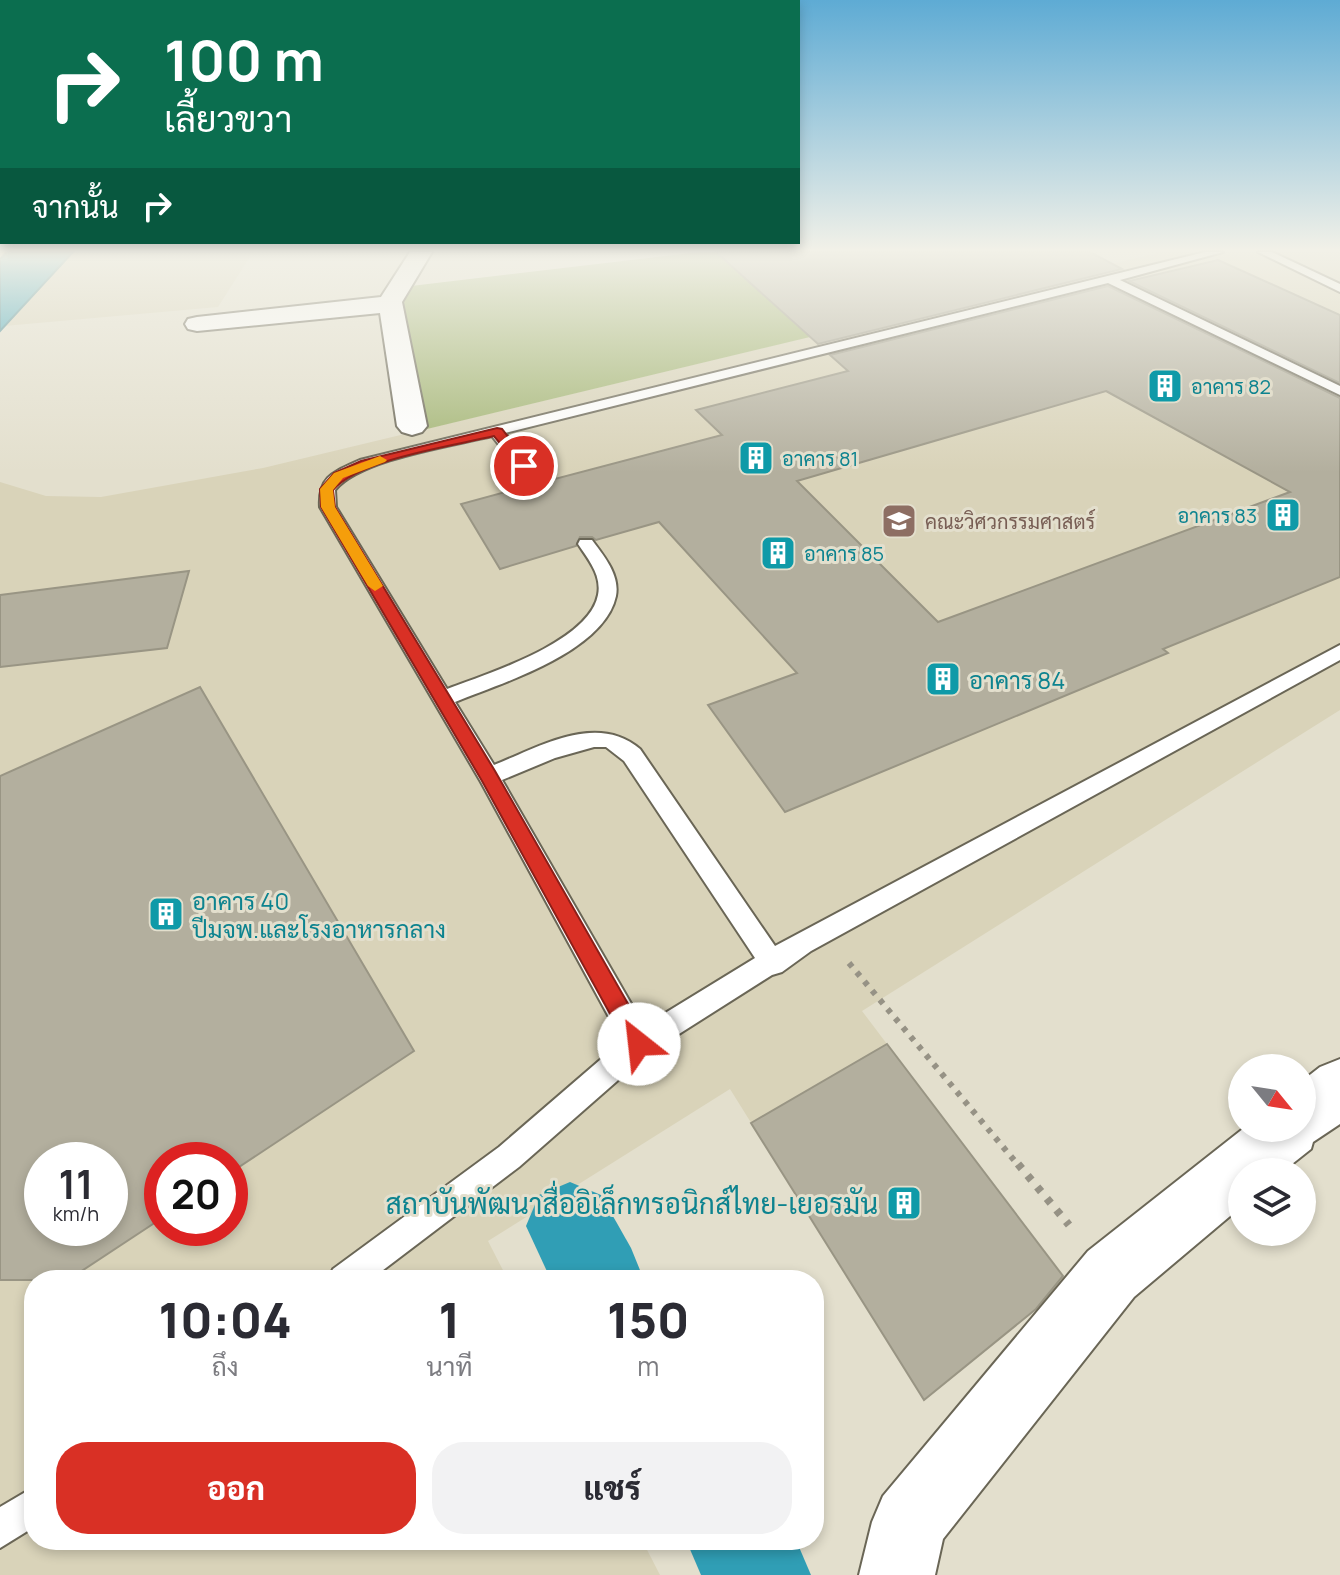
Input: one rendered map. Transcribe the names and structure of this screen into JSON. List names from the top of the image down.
{
  "places": {
    "building": [
      "อาคาร 82",
      "อาคาร 81",
      "อาคาร 83",
      "อาคาร 85",
      "อาคาร 84",
      "อาคาร 40 ปีมจพ.และโรงอาหารกลาง",
      "สถาบันพัฒนาสื่ออิเล็กทรอนิกส์ไทย-เยอรมัน"
    ],
    "school or university": ["คณะวิศวกรรมศาสตร์"]
  },
  "north": "bottom right",
  "page": {
    "turn": ["100 m", "เลี้ยวขวา"],
    "then": "จากนั้น",
    "speed": "11 km/h",
    "limit": "20",
    "eta": [
      "10:04",
      "ถึง",
      "1",
      "นาที",
      "150",
      "m"
    ],
    "buttons": ["ออก", "แชร์"]
  }
}
